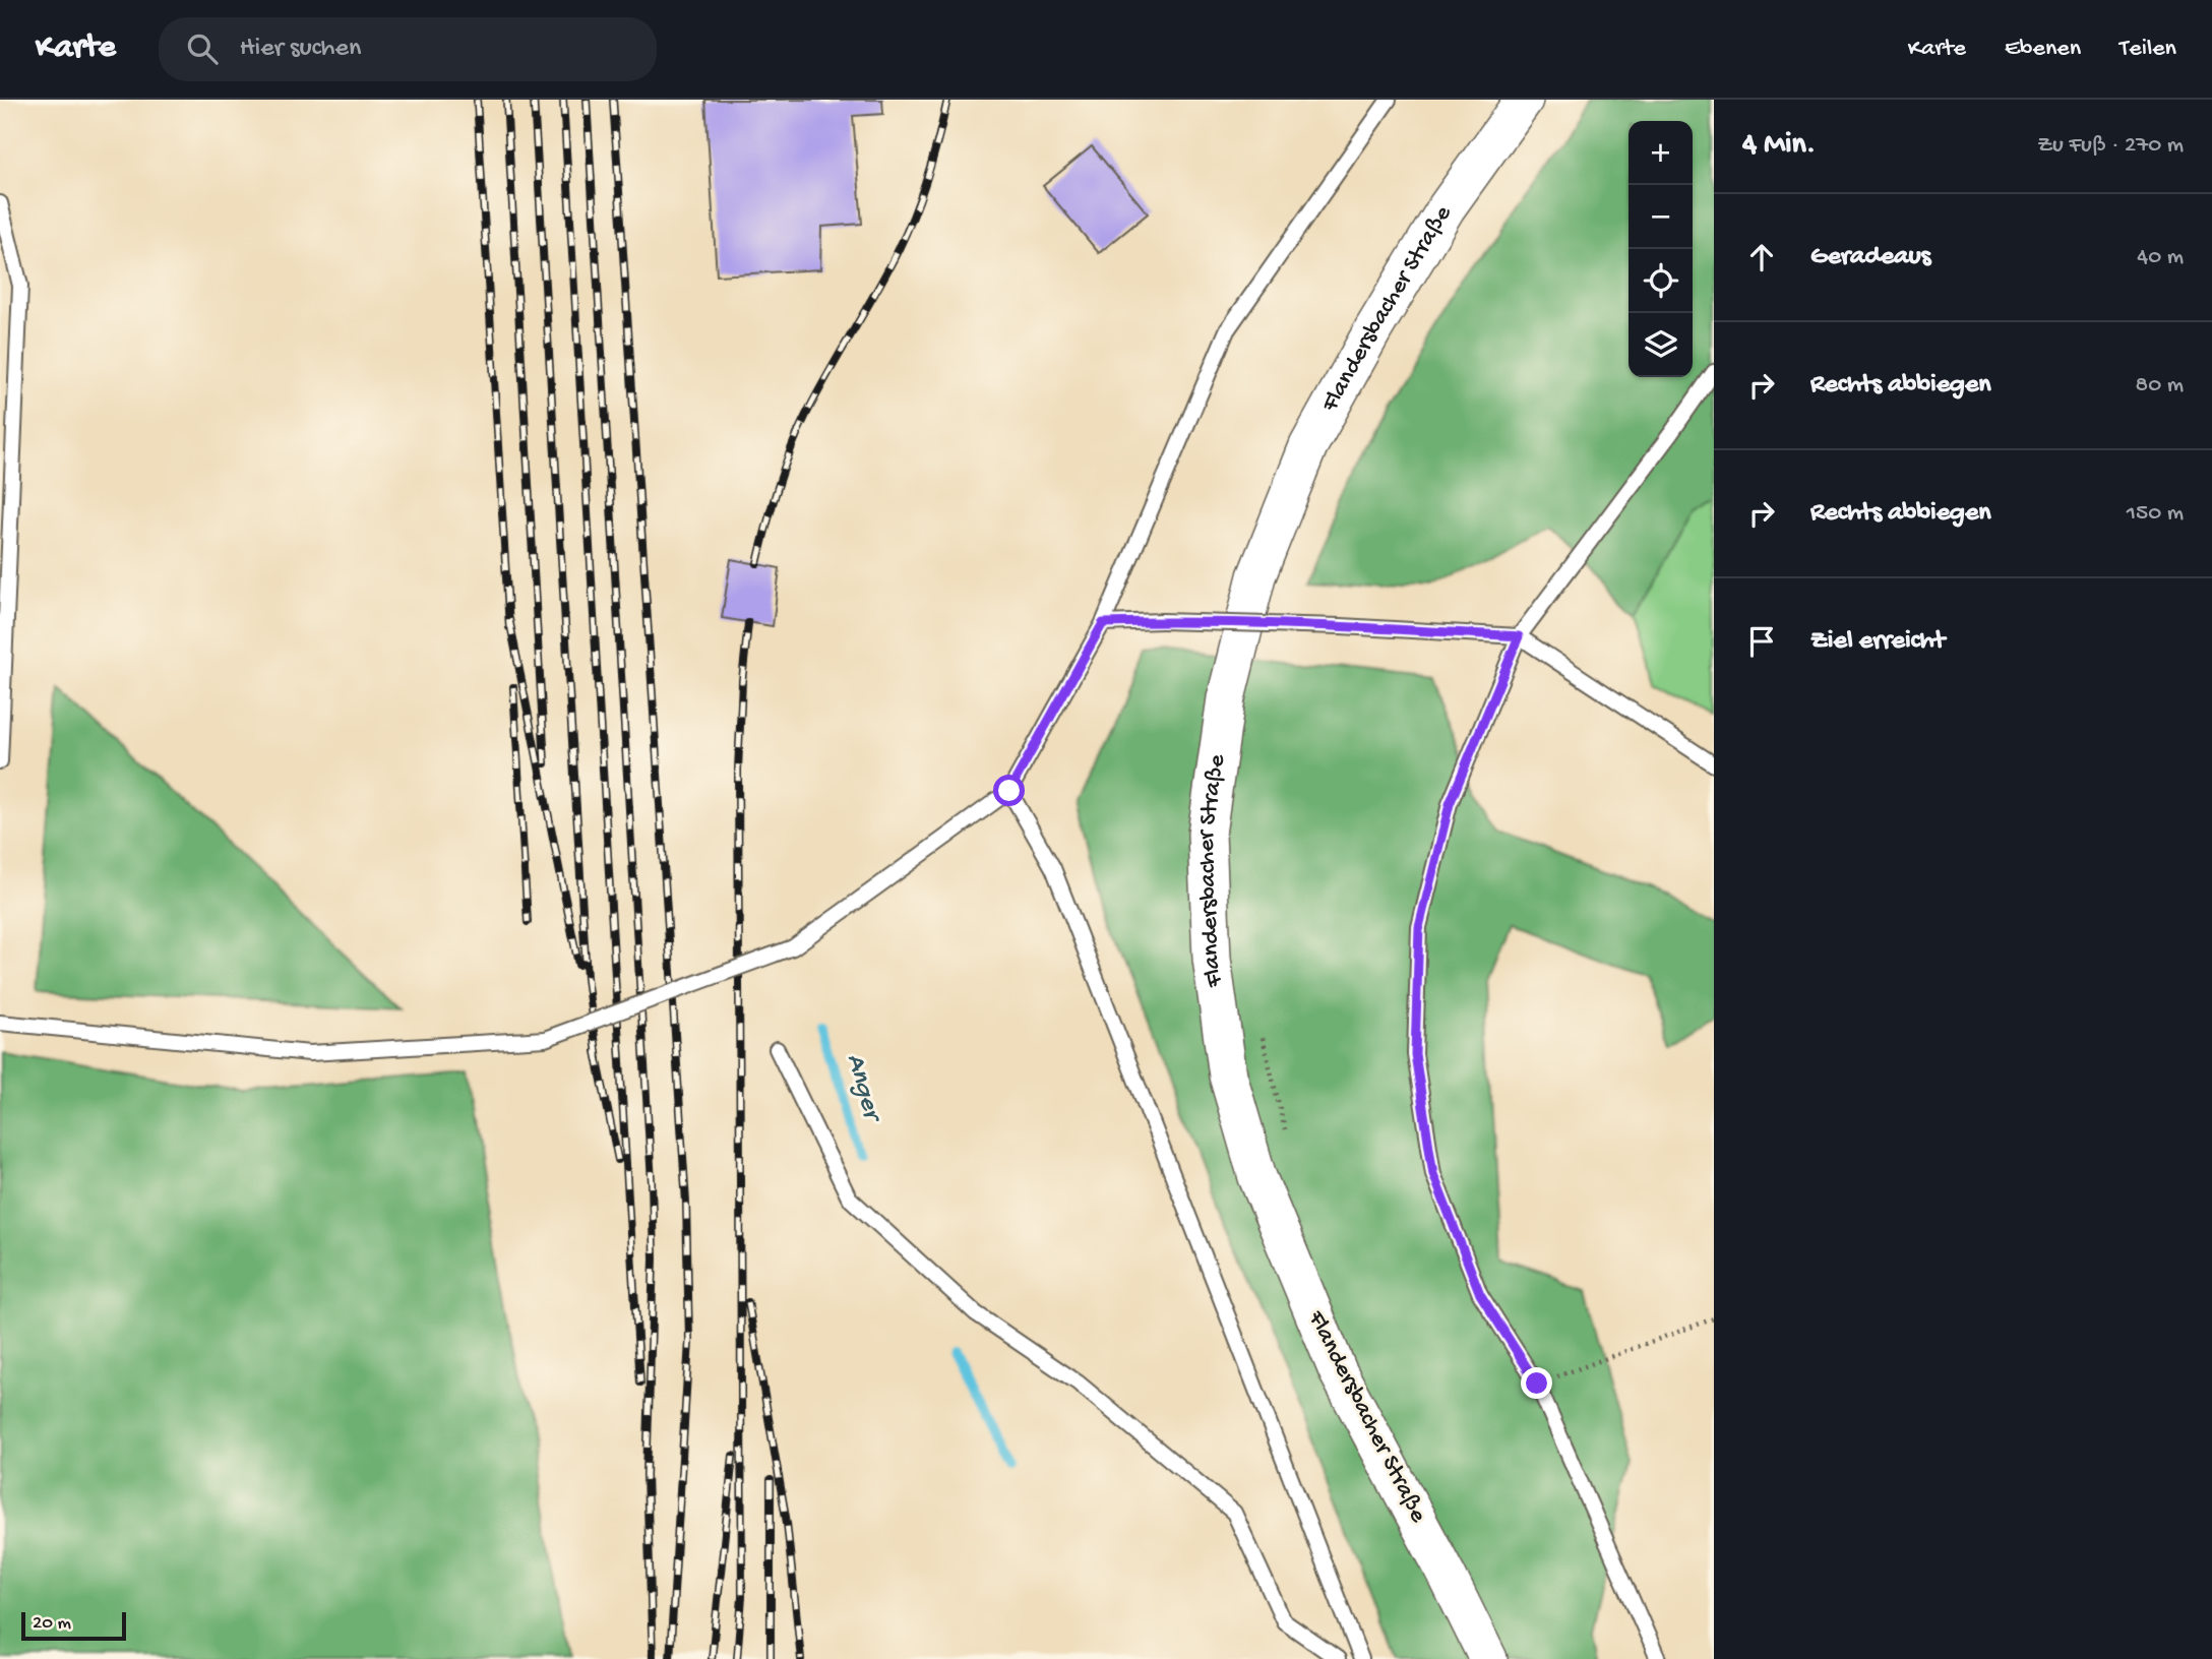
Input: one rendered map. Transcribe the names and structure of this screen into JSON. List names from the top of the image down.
{
  "streets": {
    "street": ["Flandersbacher Straße"]
  },
  "water": ["Anger"],
  "scale_bar": "20 m",
  "page": {
    "header": "Karte",
    "search": "Hier suchen",
    "nav": ["Karte", "Ebenen", "Teilen"],
    "heading": ["4 Min.", "Zu Fuß · 270 m"],
    "map_buttons": ["+", "−"],
    "list": [
      ["Geradeaus", "40 m"],
      ["Rechts abbiegen", "80 m"],
      ["Rechts abbiegen", "150 m"],
      "Ziel erreicht"
    ],
    "scale": "20 m"
  }
}
